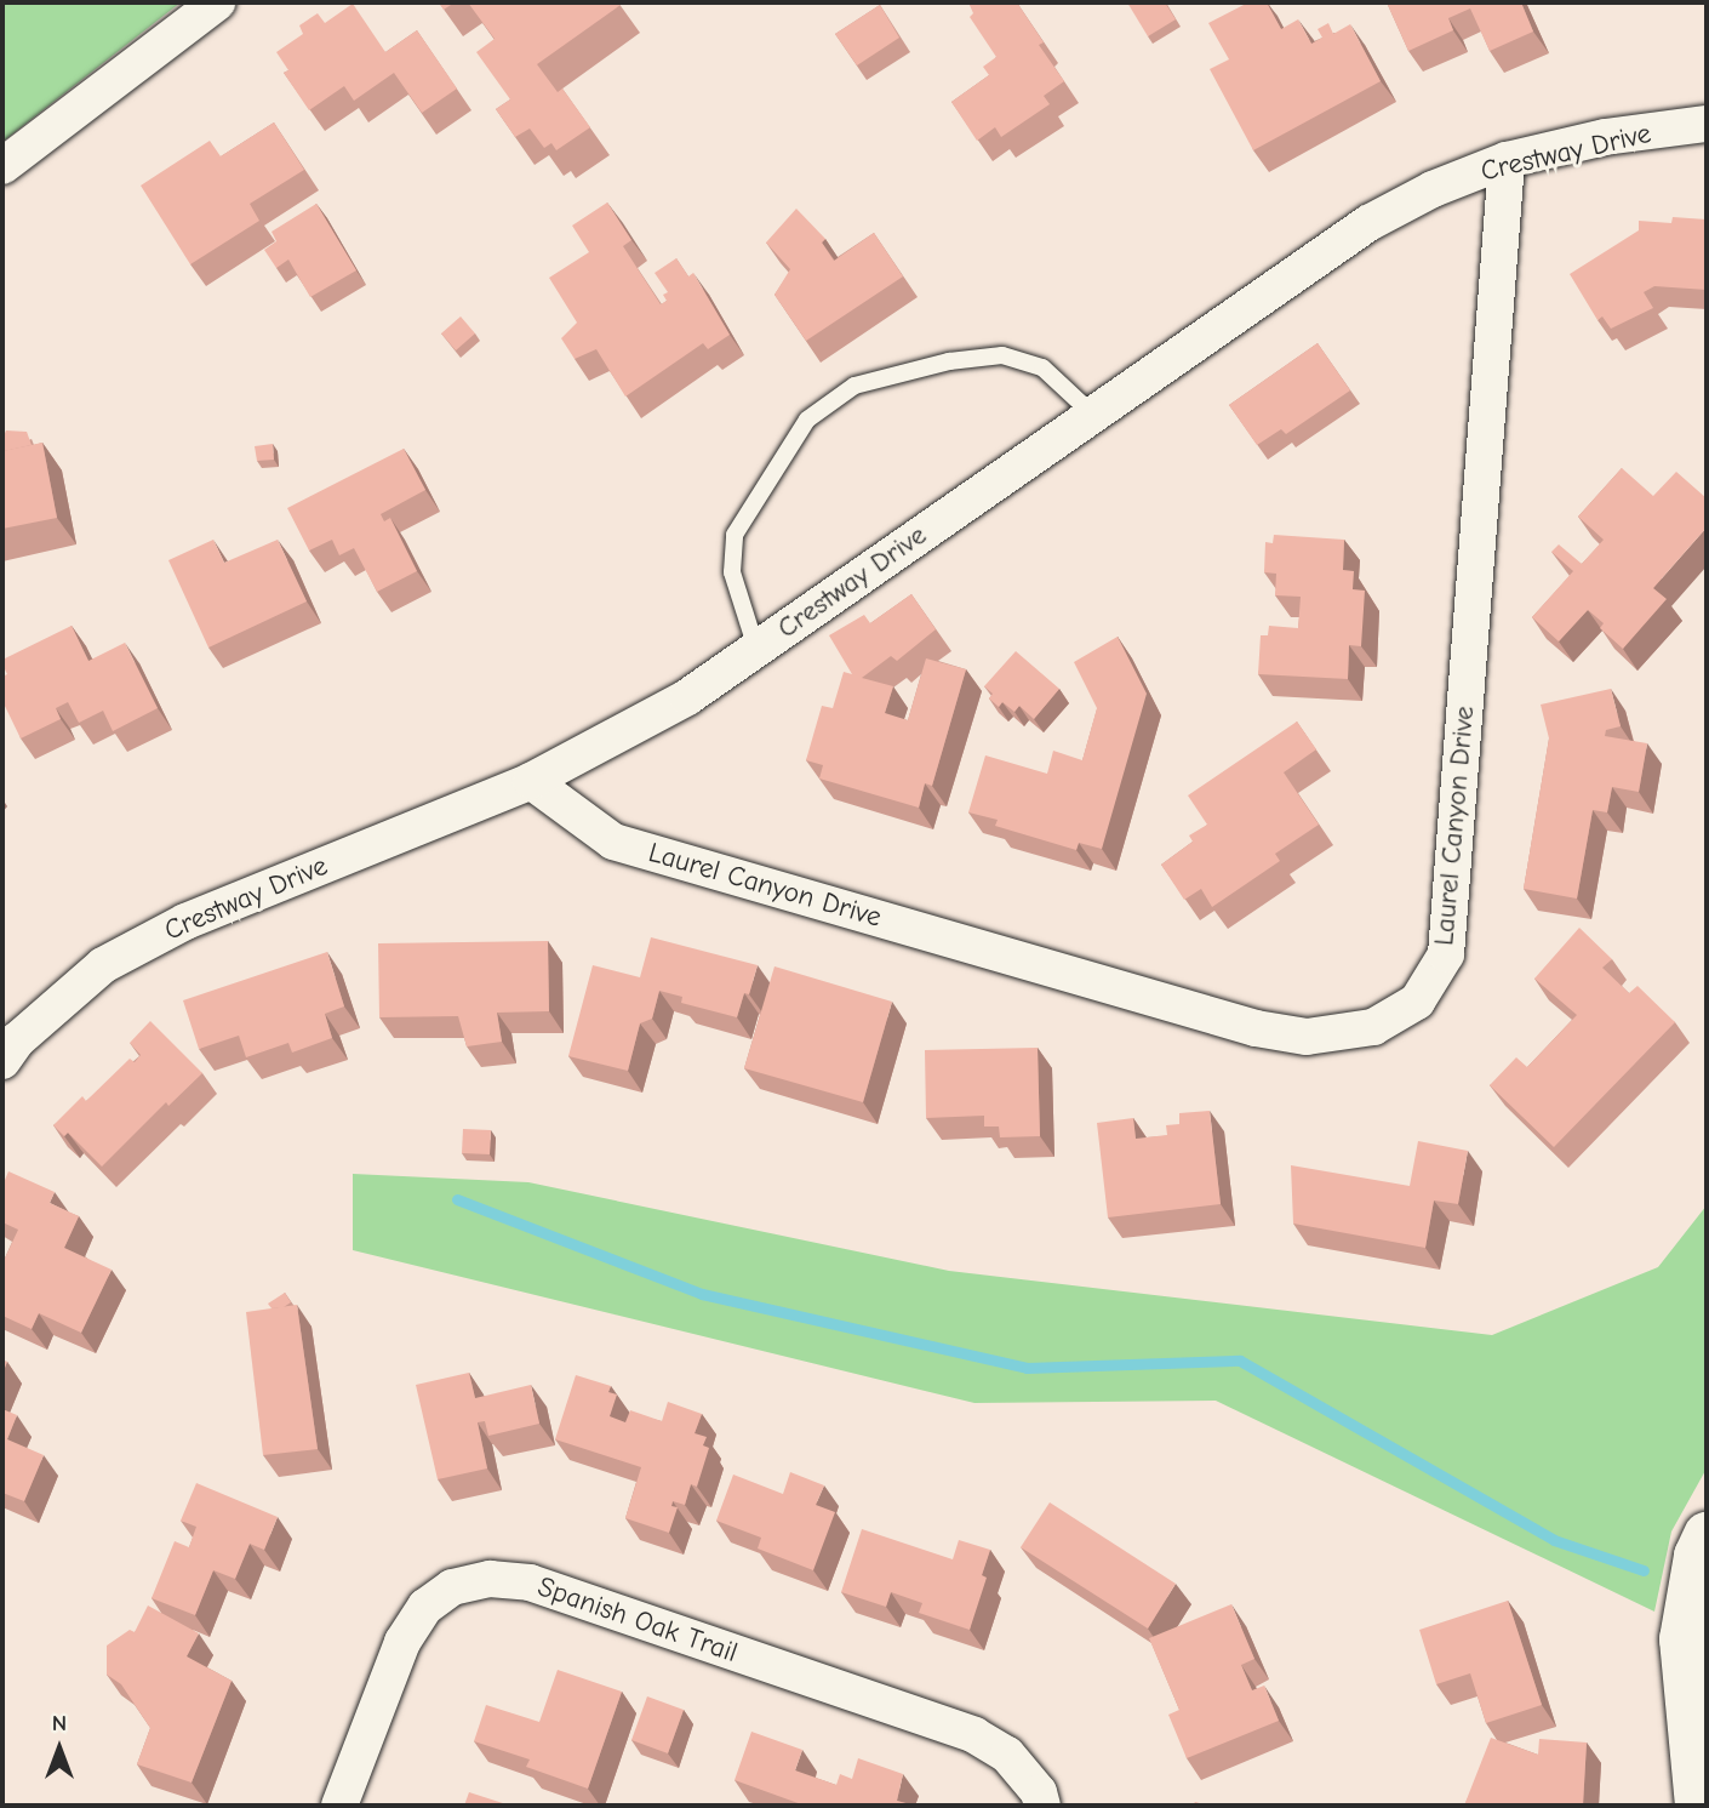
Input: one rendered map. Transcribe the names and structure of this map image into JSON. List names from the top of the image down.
{
  "streets": {
    "street": ["Crestway Drive", "Laurel Canyon Drive", "Spanish Oak Trail"]
  },
  "crossings": [
    ["Crestway Drive", "Laurel Canyon Drive"]
  ],
  "north": "top"
}
